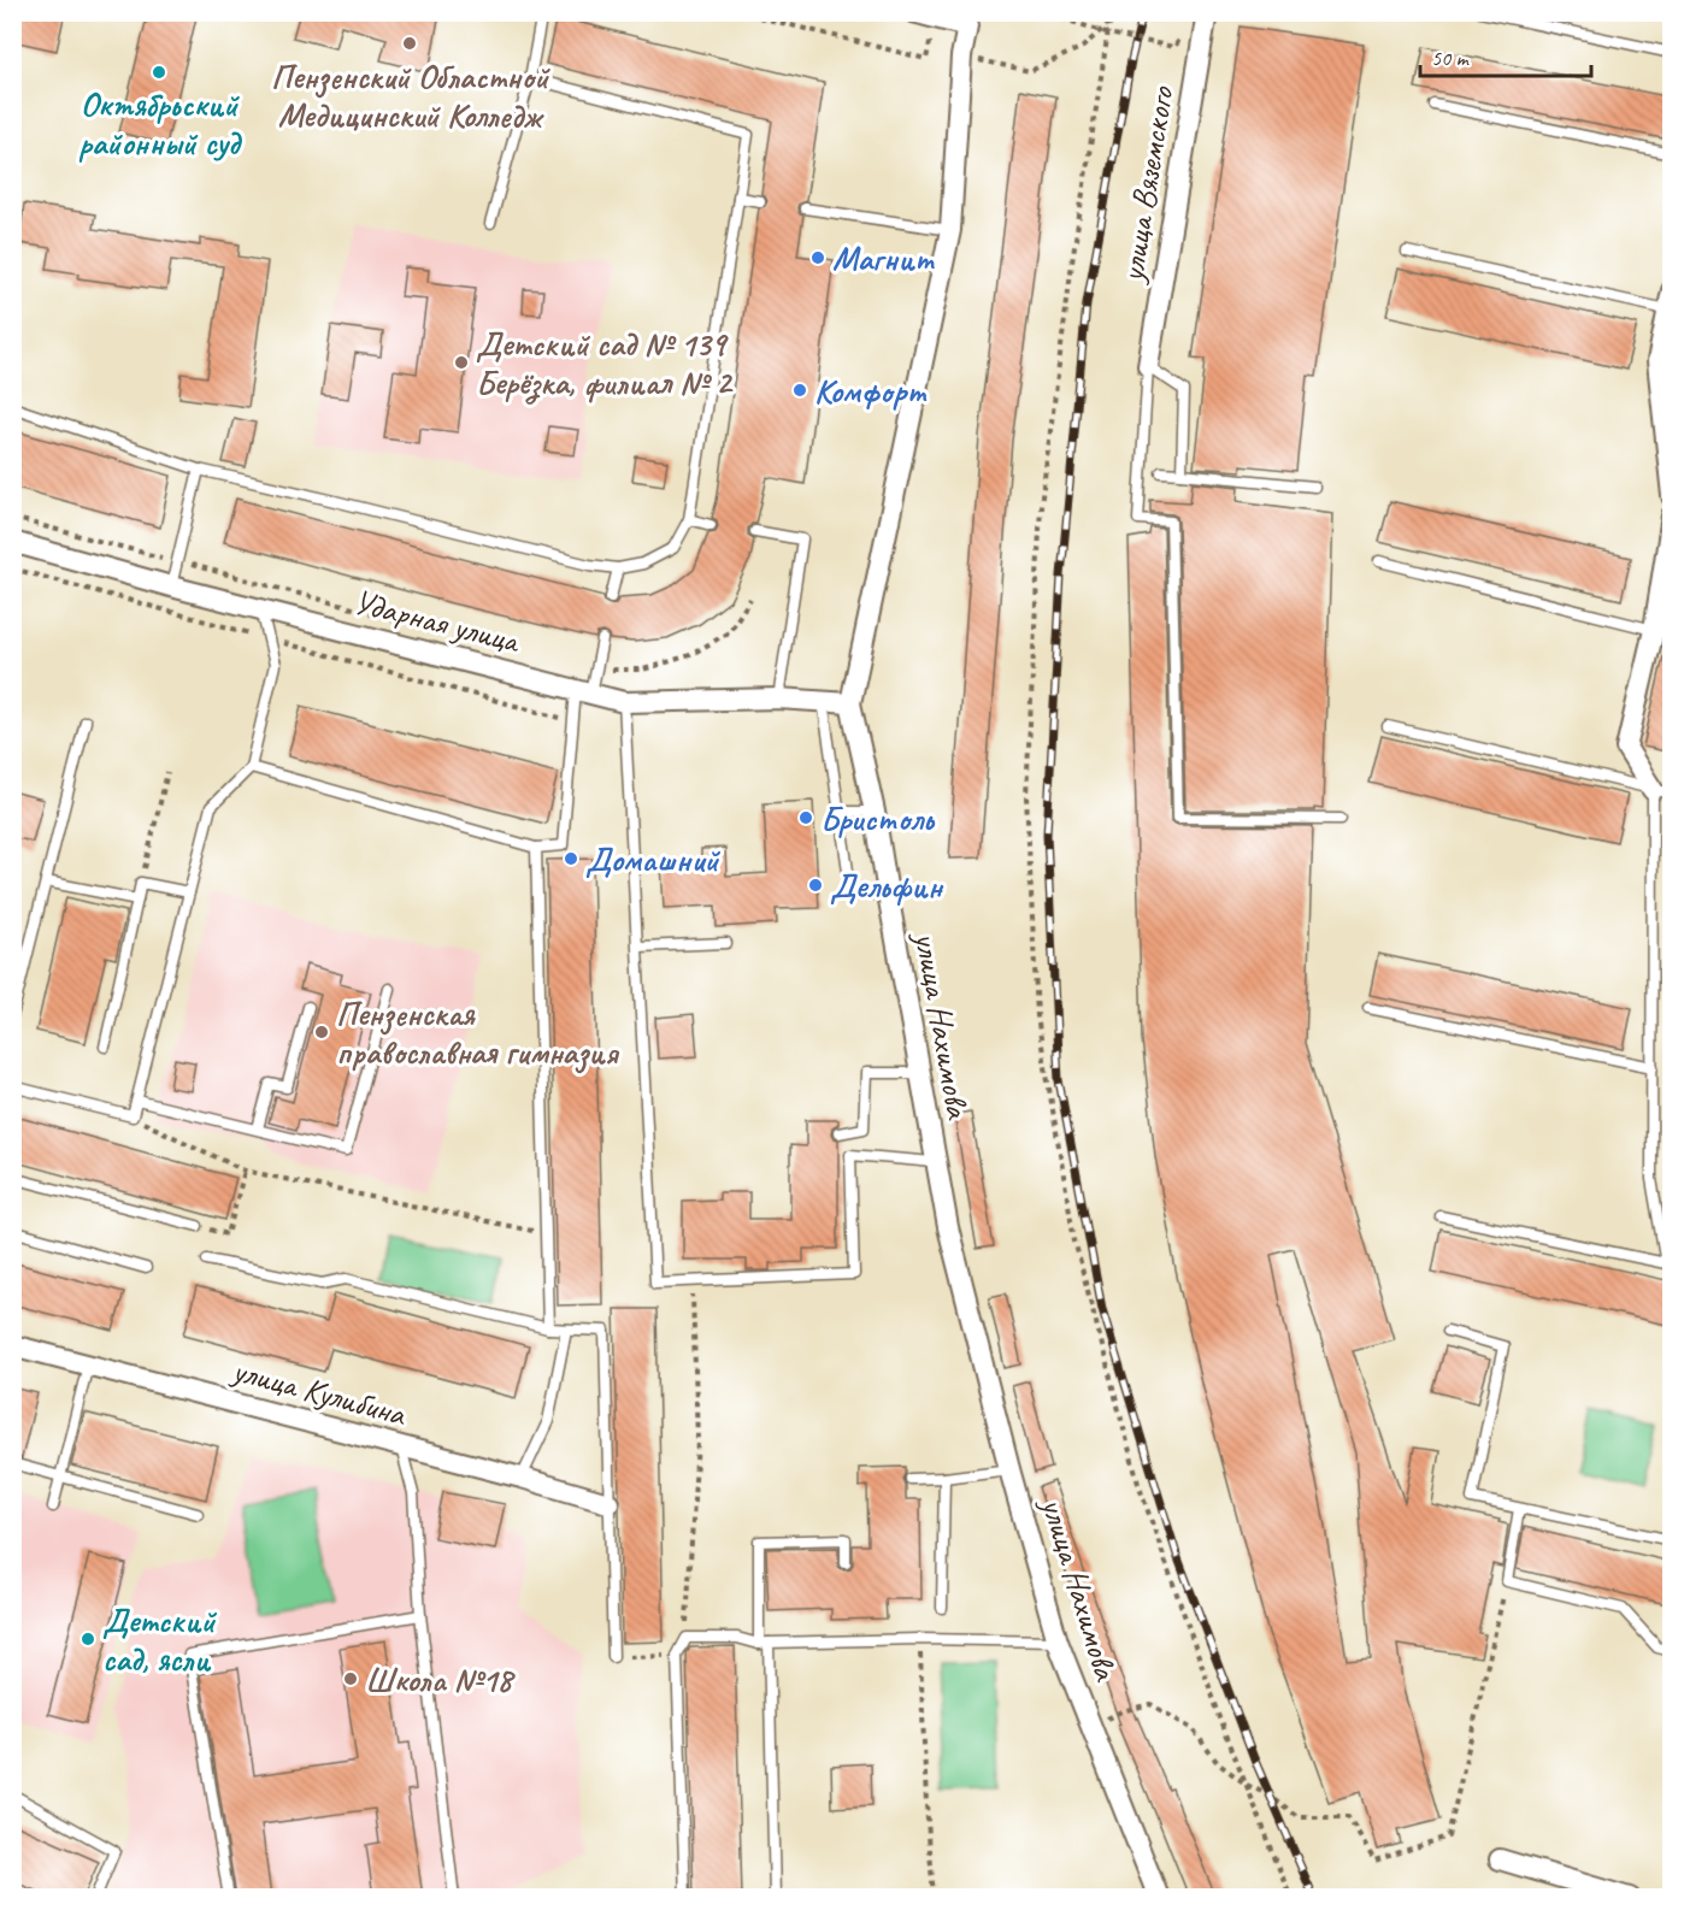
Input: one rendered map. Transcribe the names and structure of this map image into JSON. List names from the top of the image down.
{
  "streets": {
    "street": [
      "улица Вяземского",
      "Ударная улица",
      "улица Нахимова",
      "улица Кулибина"
    ]
  },
  "crossings": [
    ["Ударная улица", "улица Нахимова"]
  ],
  "places": [
    "Пензенский Областной Медицинский Колледж",
    "Октябрьский районный суд",
    "Магнит",
    "Детский сад № 139 Берёзка, филиал № 2",
    "Комфорт",
    "Бристоль",
    "Домашний",
    "Дельфин",
    "Пензенская православная гимназия",
    "Детский сад, ясли",
    "Школа №18"
  ],
  "scale_bar": "50 m"
}
